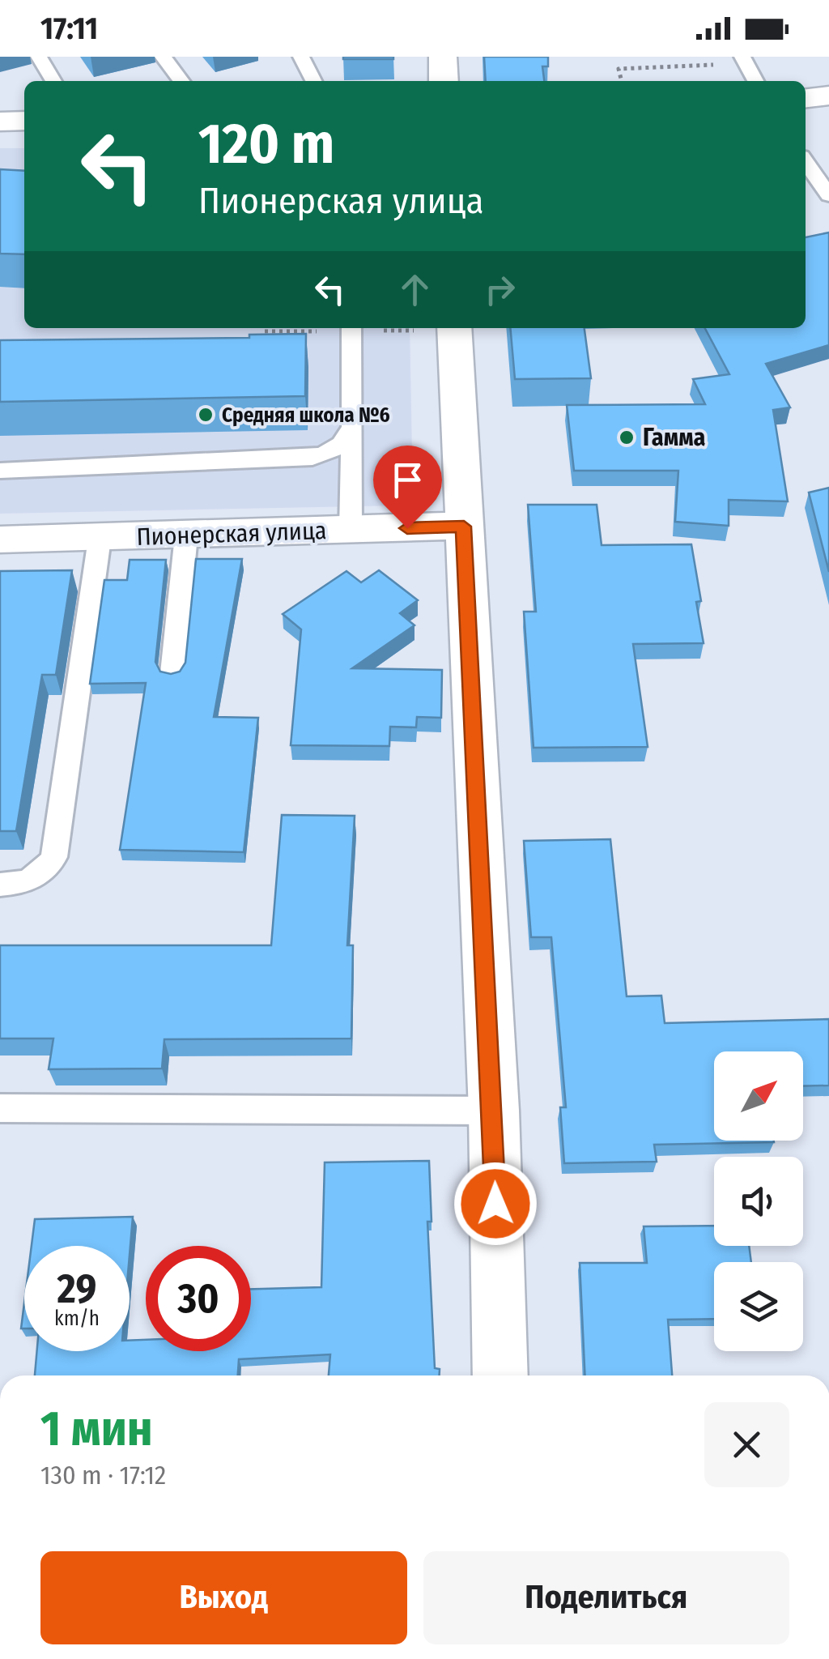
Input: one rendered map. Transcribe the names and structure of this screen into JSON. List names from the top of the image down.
{
  "streets": {
    "street": ["Пионерская улица"]
  },
  "places": ["Средняя школа №6", "Гамма"],
  "north": "top right",
  "page": {
    "status": "17:11",
    "turn": ["120 m", "Пионерская улица"],
    "speed": "29 km/h",
    "limit": "30",
    "heading": ["1 мин", "130 m · 17:12"],
    "buttons": ["Выход", "Поделиться"]
  }
}
